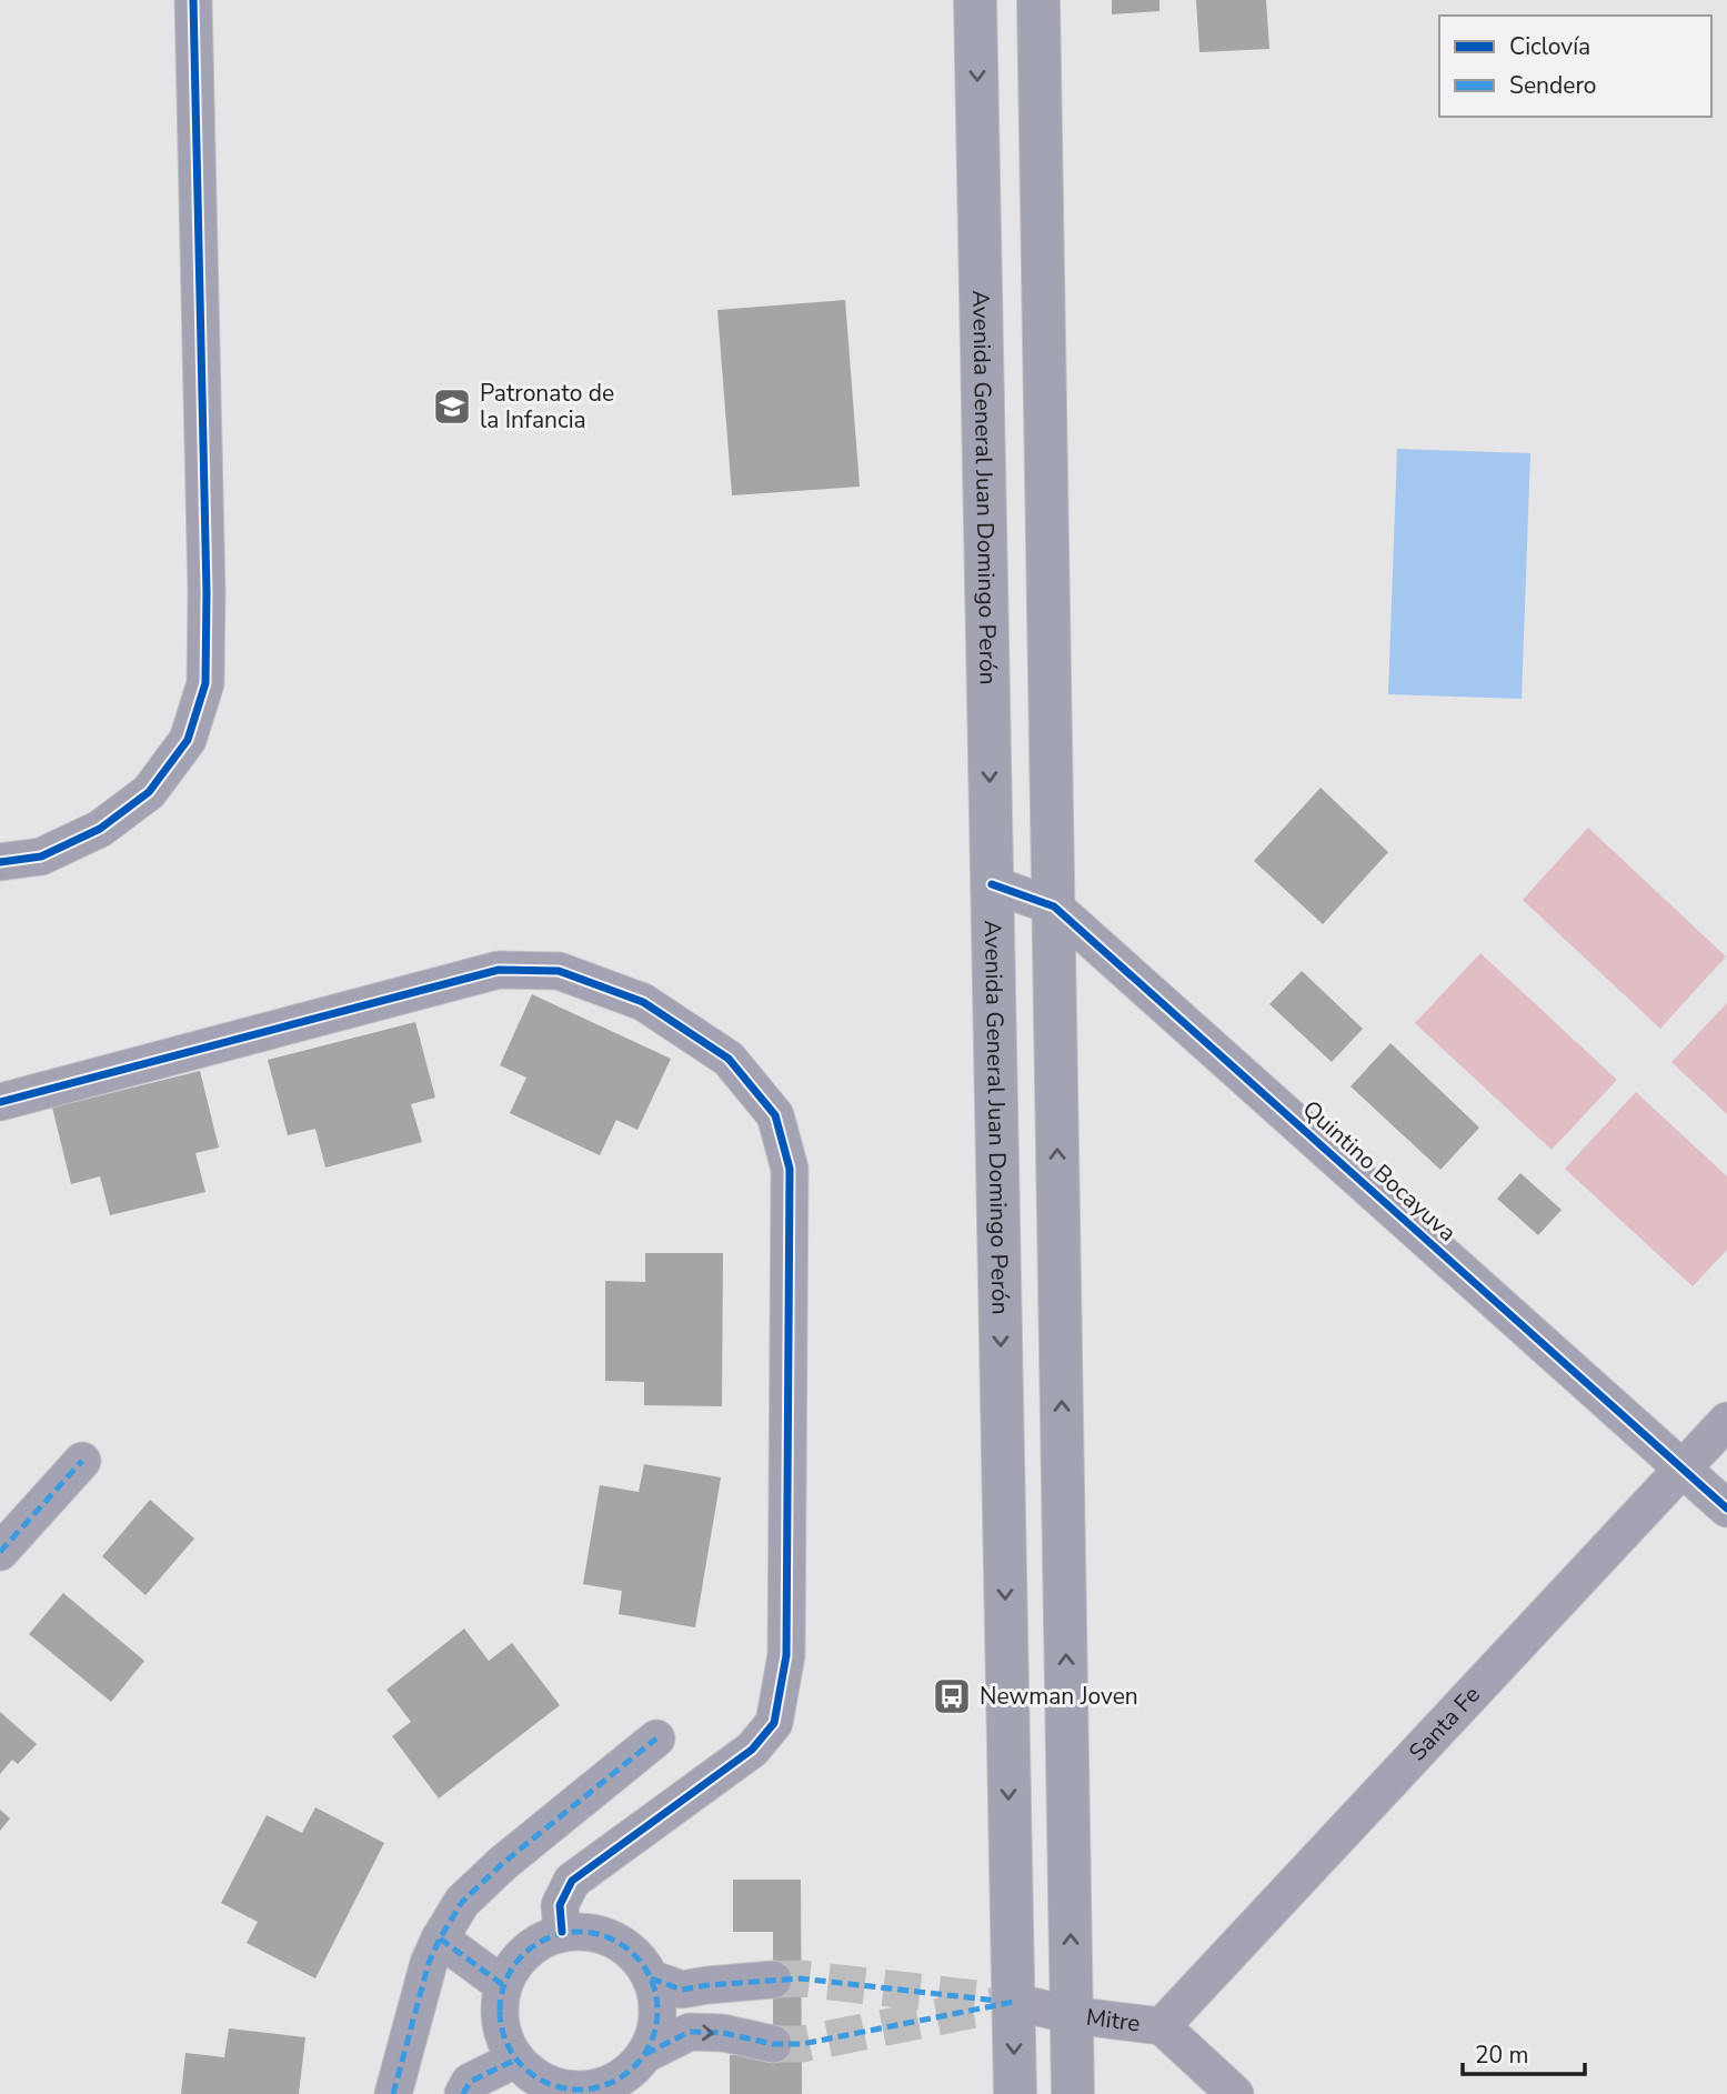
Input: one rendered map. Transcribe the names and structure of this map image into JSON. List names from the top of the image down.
{
  "streets": {
    "main road": ["Avenida General Juan Domingo Perón"],
    "street": ["Quintino Bocayuva", "Santa Fe", "Mitre"]
  },
  "crossings": [
    ["Avenida General Juan Domingo Perón", "Quintino Bocayuva"],
    ["Avenida General Juan Domingo Perón", "Mitre"],
    ["Quintino Bocayuva", "Santa Fe"],
    ["Santa Fe", "Mitre"]
  ],
  "places": {
    "school or university": ["Patronato de la Infancia"],
    "bus stop": ["Newman Joven"]
  },
  "legend": ["Ciclovía", "Sendero"],
  "scale_bar": "20 m"
}
